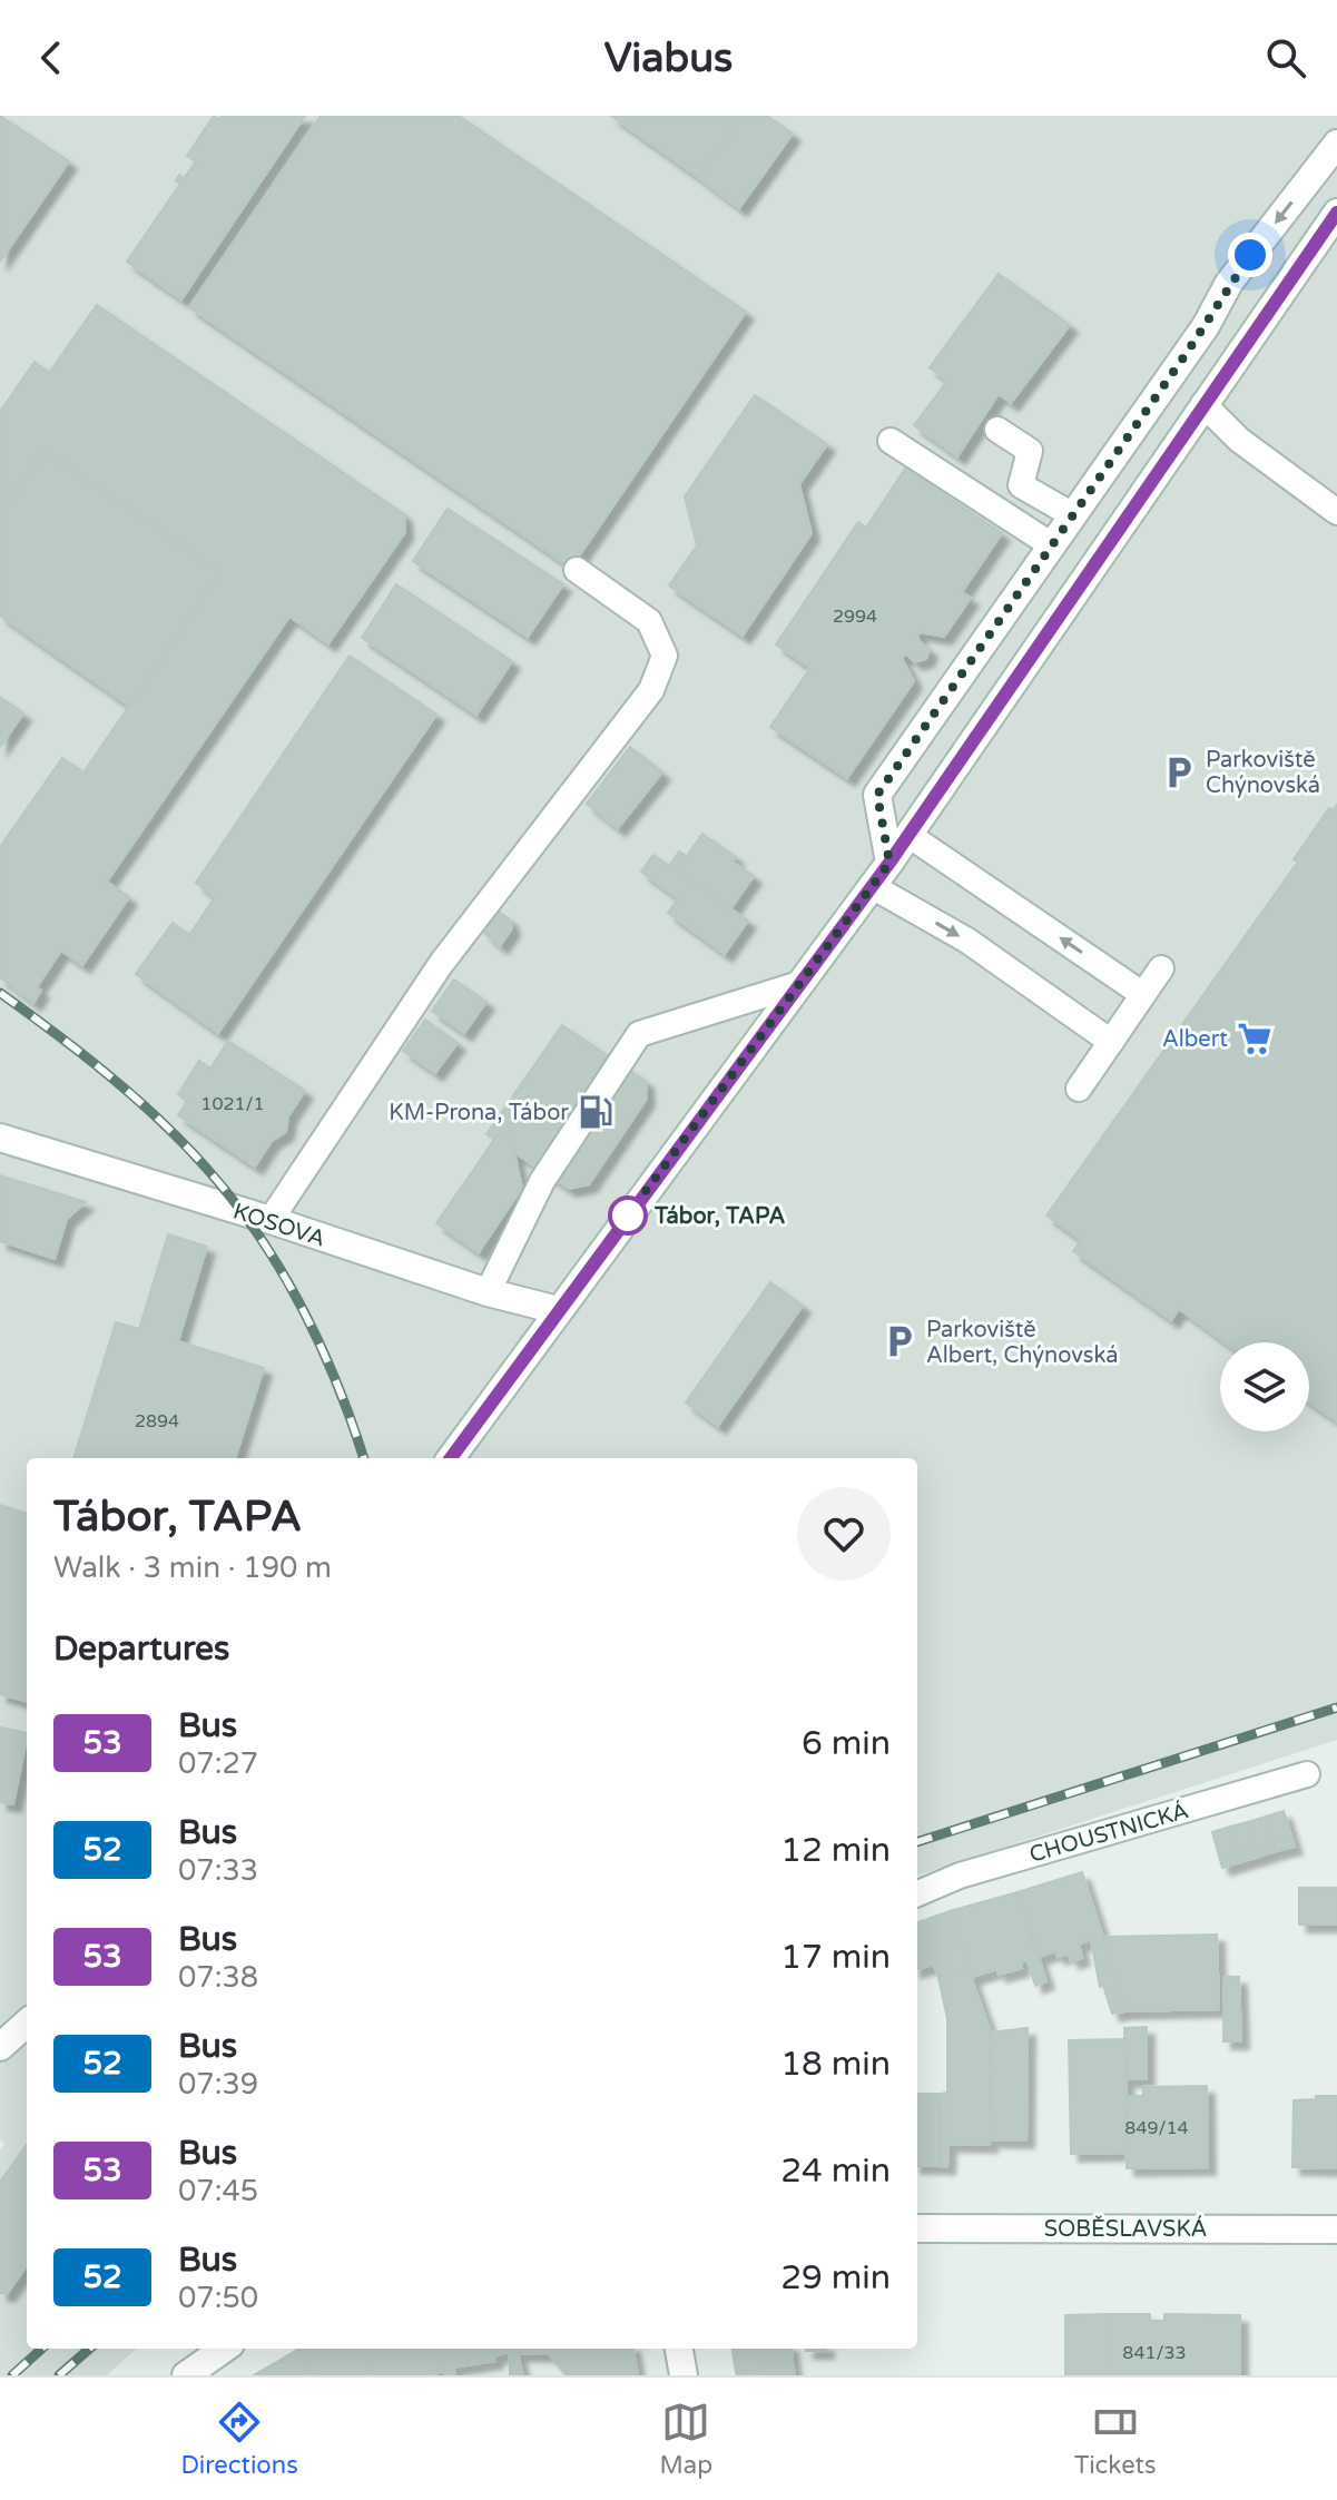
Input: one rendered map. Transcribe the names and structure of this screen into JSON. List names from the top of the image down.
{
  "streets": {
    "main road": ["KOSOVA", "SOBĚSLAVSKÁ"],
    "lane": ["CHOUSTNICKÁ"]
  },
  "places": {
    "parking": ["Parkoviště Chýnovská", "Parkoviště Albert, Chýnovská"],
    "supermarket": ["Albert"],
    "fuel station": ["KM-Prona, Tábor"],
    "other": ["Tábor, TAPA"]
  },
  "lines": ["bus line 53"],
  "house_numbers": [
    "2994",
    "1021/1",
    "2894",
    "849/14",
    "841/33"
  ],
  "page": {
    "header": "Viabus",
    "heading": [
      ["Tábor, TAPA", "Walk · 3 min · 190 m"],
      "Departures"
    ],
    "list": [
      {
        "mark": "53",
        "name": "Bus",
        "note": "07:27",
        "value": "6 min"
      },
      {
        "mark": "52",
        "name": "Bus",
        "note": "07:33",
        "value": "12 min"
      },
      {
        "mark": "53",
        "name": "Bus",
        "note": "07:38",
        "value": "17 min"
      },
      {
        "mark": "52",
        "name": "Bus",
        "note": "07:39",
        "value": "18 min"
      },
      {
        "mark": "53",
        "name": "Bus",
        "note": "07:45",
        "value": "24 min"
      },
      {
        "mark": "52",
        "name": "Bus",
        "note": "07:50",
        "value": "29 min"
      }
    ],
    "tabs": ["Directions", "Map", "Tickets"]
  }
}
